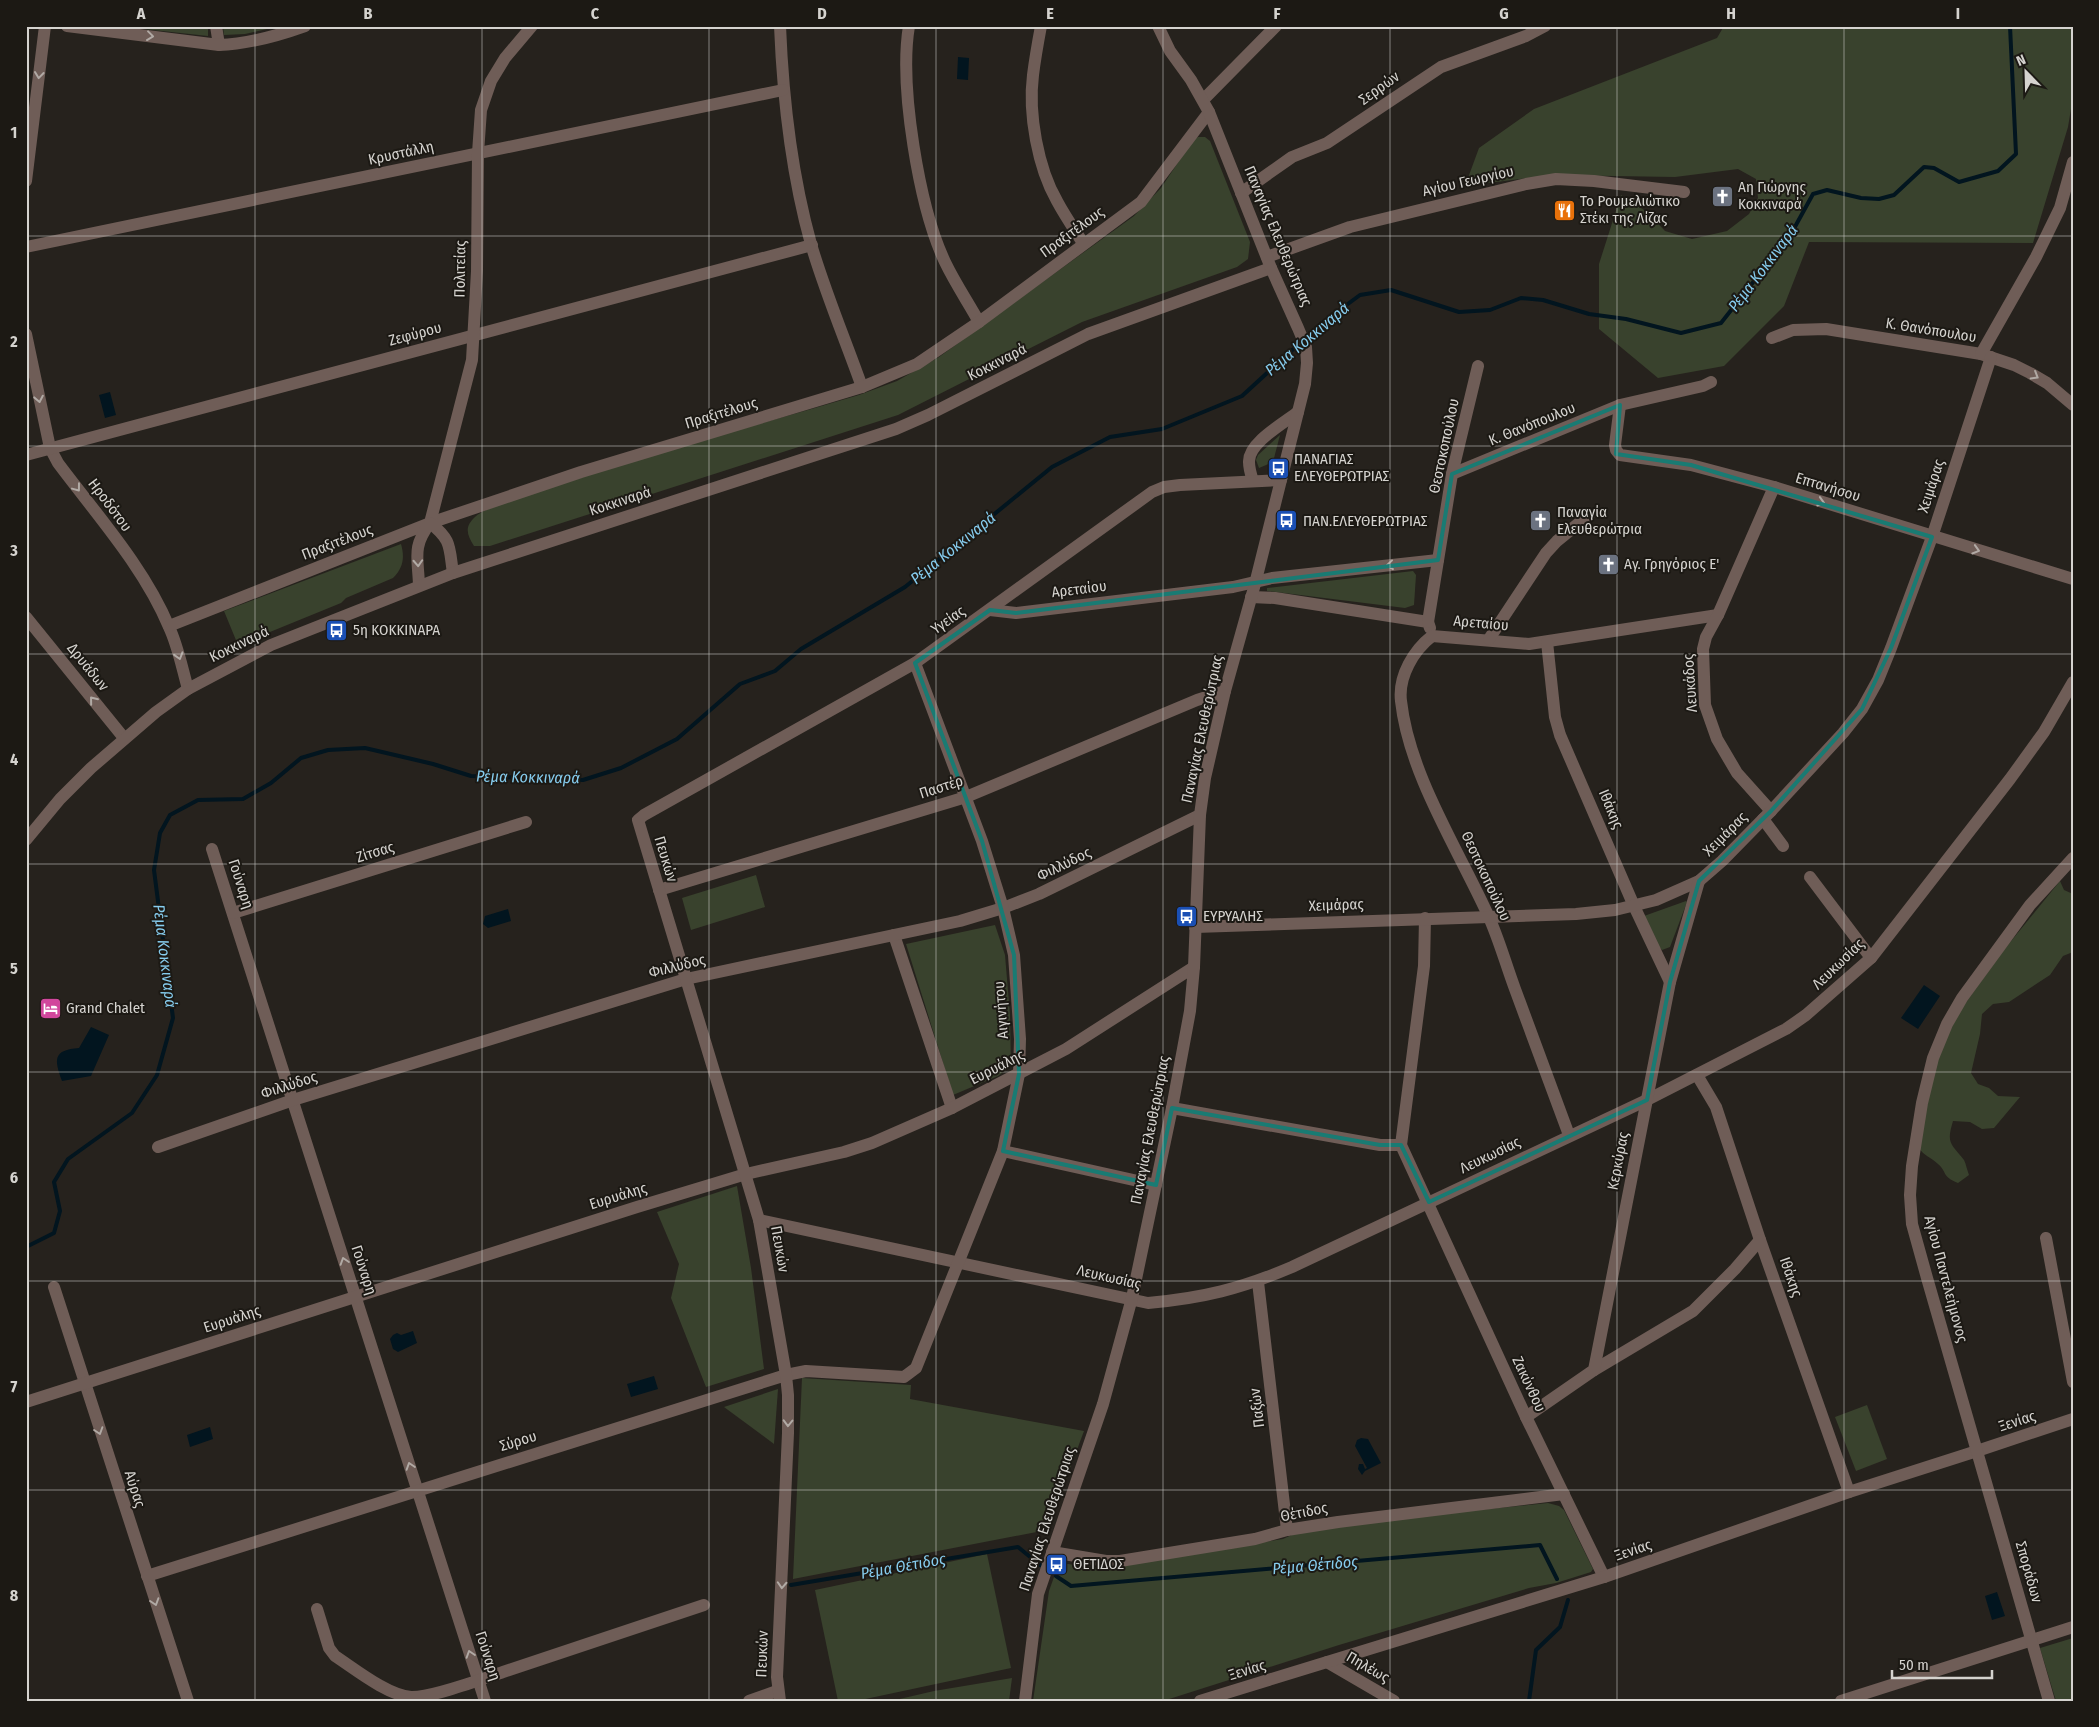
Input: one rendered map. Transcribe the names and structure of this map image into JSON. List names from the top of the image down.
{
  "streets": {
    "street": [
      "Σερρών",
      "Κρυστάλλη",
      "Αγίου Γεωργίου",
      "Πραξιτέλους",
      "Παναγίας Ελευθερώτριας",
      "Πολιτείας",
      "Κ. Θανόπουλου",
      "Ζεφύρου",
      "Κοκκιναρά",
      "Θεοτοκοπούλου",
      "Χειμάρας",
      "Επτανήσου",
      "Ηροδότου",
      "Αρεταίου",
      "Υγείας",
      "Δρυάδων",
      "Λευκάδος",
      "Παστέρ",
      "Ιθάκης",
      "Ζίτσας",
      "Πευκών",
      "Φιλλύδος",
      "Γούναρη",
      "Λευκωσίας",
      "Αιγινήτου",
      "Ευρυάλης",
      "Κερκύρας",
      "Αγίου Παντελεήμονος",
      "Ζακύνθου",
      "Παξών",
      "Ξενίας",
      "Σύρου",
      "Αύρας",
      "Θέτιδος",
      "Σποράδων",
      "Πηλέως"
    ]
  },
  "crossings": [
    ["Σερρών", "Παναγίας Ελευθερώτριας"],
    ["Κρυστάλλη", "Πολιτείας"],
    ["Αγίου Γεωργίου", "Παναγίας Ελευθερώτριας"],
    ["Αγίου Γεωργίου", "Κοκκιναρά"],
    ["Πραξιτέλους", "Παναγίας Ελευθερώτριας"],
    ["Πραξιτέλους", "Πολιτείας"],
    ["Πραξιτέλους", "Ηροδότου"],
    ["Παναγίας Ελευθερώτριας", "Κοκκιναρά"],
    ["Παναγίας Ελευθερώτριας", "Χειμάρας"],
    ["Παναγίας Ελευθερώτριας", "Αρεταίου"],
    ["Παναγίας Ελευθερώτριας", "Υγείας"],
    ["Παναγίας Ελευθερώτριας", "Παστέρ"],
    ["Παναγίας Ελευθερώτριας", "Φιλλύδος"],
    ["Παναγίας Ελευθερώτριας", "Λευκωσίας"],
    ["Παναγίας Ελευθερώτριας", "Ευρυάλης"],
    ["Παναγίας Ελευθερώτριας", "Θέτιδος"],
    ["Πολιτείας", "Ζεφύρου"],
    ["Πολιτείας", "Κοκκιναρά"],
    ["Κ. Θανόπουλου", "Θεοτοκοπούλου"],
    ["Κ. Θανόπουλου", "Χειμάρας"],
    ["Κ. Θανόπουλου", "Επτανήσου"],
    ["Ζεφύρου", "Ηροδότου"],
    ["Κοκκιναρά", "Ηροδότου"],
    ["Κοκκιναρά", "Δρυάδων"],
    ["Θεοτοκοπούλου", "Χειμάρας"],
    ["Θεοτοκοπούλου", "Αρεταίου"],
    ["Θεοτοκοπούλου", "Λευκωσίας"],
    ["Χειμάρας", "Επτανήσου"],
    ["Χειμάρας", "Λευκάδος"],
    ["Χειμάρας", "Ιθάκης"],
    ["Χειμάρας", "Κερκύρας"],
    ["Επτανήσου", "Λευκάδος"],
    ["Αρεταίου", "Υγείας"],
    ["Αρεταίου", "Λευκάδος"],
    ["Αρεταίου", "Ιθάκης"],
    ["Υγείας", "Πευκών"],
    ["Υγείας", "Αιγινήτου"],
    ["Παστέρ", "Πευκών"],
    ["Παστέρ", "Αιγινήτου"],
    ["Ιθάκης", "Λευκωσίας"],
    ["Ιθάκης", "Κερκύρας"],
    ["Ιθάκης", "Ξενίας"],
    ["Ζίτσας", "Γούναρη"],
    ["Πευκών", "Φιλλύδος"],
    ["Πευκών", "Λευκωσίας"],
    ["Πευκών", "Ευρυάλης"],
    ["Πευκών", "Σύρου"],
    ["Φιλλύδος", "Γούναρη"],
    ["Φιλλύδος", "Αιγινήτου"],
    ["Γούναρη", "Ευρυάλης"],
    ["Γούναρη", "Σύρου"],
    ["Λευκωσίας", "Αιγινήτου"],
    ["Λευκωσίας", "Κερκύρας"],
    ["Λευκωσίας", "Ζακύνθου"],
    ["Λευκωσίας", "Παξών"],
    ["Αιγινήτου", "Ευρυάλης"],
    ["Αιγινήτου", "Σύρου"],
    ["Ευρυάλης", "Αύρας"],
    ["Αγίου Παντελεήμονος", "Ξενίας"],
    ["Αγίου Παντελεήμονος", "Σποράδων"],
    ["Ζακύνθου", "Ξενίας"],
    ["Ζακύνθου", "Θέτιδος"],
    ["Παξών", "Θέτιδος"],
    ["Ξενίας", "Σποράδων"],
    ["Ξενίας", "Πηλέως"],
    ["Σύρου", "Αύρας"]
  ],
  "one_way": [
    "Επτανήσου",
    "Ηροδότου",
    "Δρυάδων",
    "Πευκών",
    "Γούναρη",
    "Αύρας"
  ],
  "water": ["Ρέμα Κοκκιναρά", "Ρέμα Θέτιδος"],
  "places": {
    "church": ["Αη Γιώργης Κοκκιναρά", "Παναγία Ελευθερώτρια", "Αγ. Γρηγόριος Ε'"],
    "restaurant": ["Το Ρουμελιώτικο Στέκι της Λίζας"],
    "bus stop": [
      "ΠΑΝΑΓΙΑΣ ΕΛΕΥΘΕΡΩΤΡΙΑΣ",
      "ΠΑΝ.ΕΛΕΥΘΕΡΩΤΡΙΑΣ",
      "5η ΚΟΚΚΙΝΑΡΑ",
      "ΕΥΡΥΑΛΗΣ",
      "ΘΕΤΙΔΟΣ"
    ],
    "hotel": ["Grand Chalet"]
  },
  "scale_bar": "50 m",
  "north": "top left",
  "grid": {
    "columns": [
      "A",
      "B",
      "C",
      "D",
      "E",
      "F",
      "G",
      "H",
      "I"
    ],
    "rows": [
      "1",
      "2",
      "3",
      "4",
      "5",
      "6",
      "7",
      "8"
    ]
  }
}
